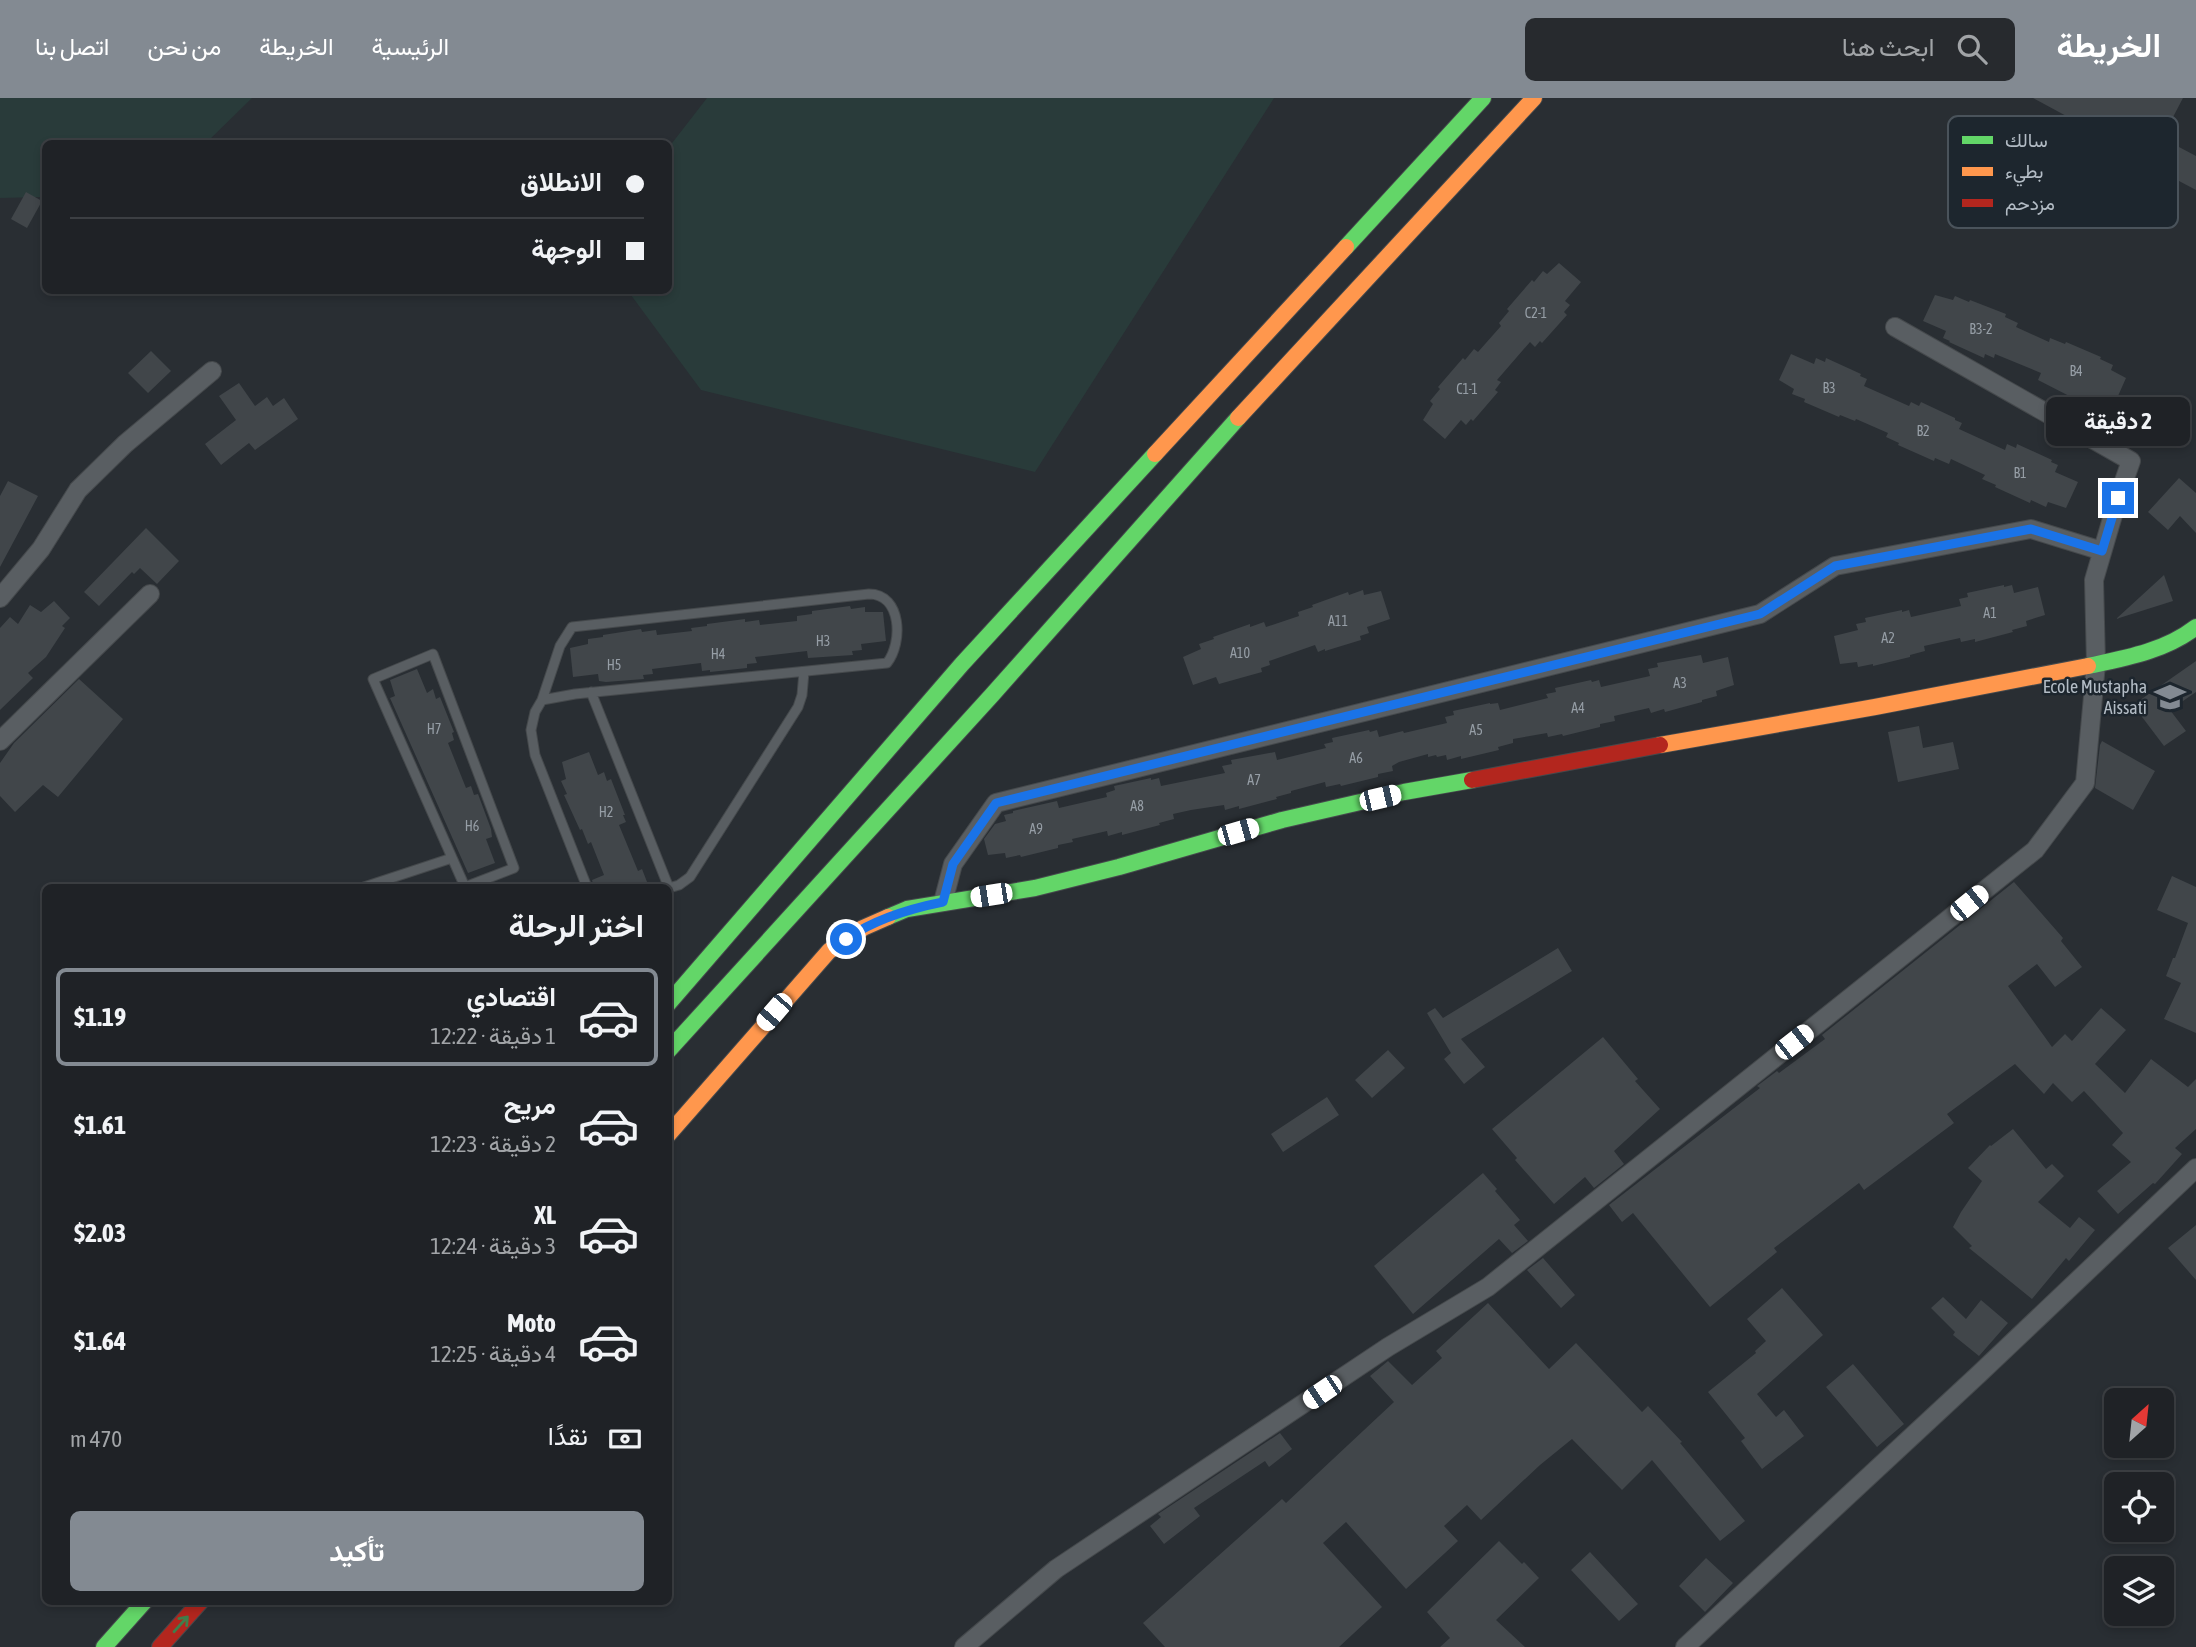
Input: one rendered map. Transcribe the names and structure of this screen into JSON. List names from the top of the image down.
{
  "places": {
    "school or university": ["Ecole Mustapha Aissati"]
  },
  "house_numbers": [
    "C2-1",
    "B3-2",
    "B4",
    "B3",
    "C1-1",
    "B2",
    "B1",
    "A1",
    "A11",
    "A2",
    "H3",
    "A10",
    "H4",
    "H5",
    "A3",
    "A4",
    "H7",
    "A5",
    "A6",
    "A7",
    "A8",
    "H2",
    "H6",
    "A9"
  ],
  "legend": ["سالك", "بطيء", "مزدحم"],
  "north": "top right",
  "page": {
    "header": "الخريطة",
    "search": "ابحث هنا",
    "nav": [
      "الرئيسية",
      "الخريطة",
      "من نحن",
      "اتصل بنا"
    ],
    "banner": ["الانطلاق", "الوجهة"],
    "bubble": "2 دقيقة",
    "heading": "اختر الرحلة",
    "list": [
      {
        "name": "اقتصادي",
        "note": "1 دقيقة · 12:22",
        "value": "$1.19"
      },
      {
        "name": "مريح",
        "note": "2 دقيقة · 12:23",
        "value": "$1.61"
      },
      {
        "name": "XL",
        "note": "3 دقيقة · 12:24",
        "value": "$2.03"
      },
      {
        "name": "Moto",
        "note": "4 دقيقة · 12:25",
        "value": "$1.64"
      }
    ],
    "pay": ["نقدًا", "470 m"],
    "buttons": "تأكيد"
  }
}
